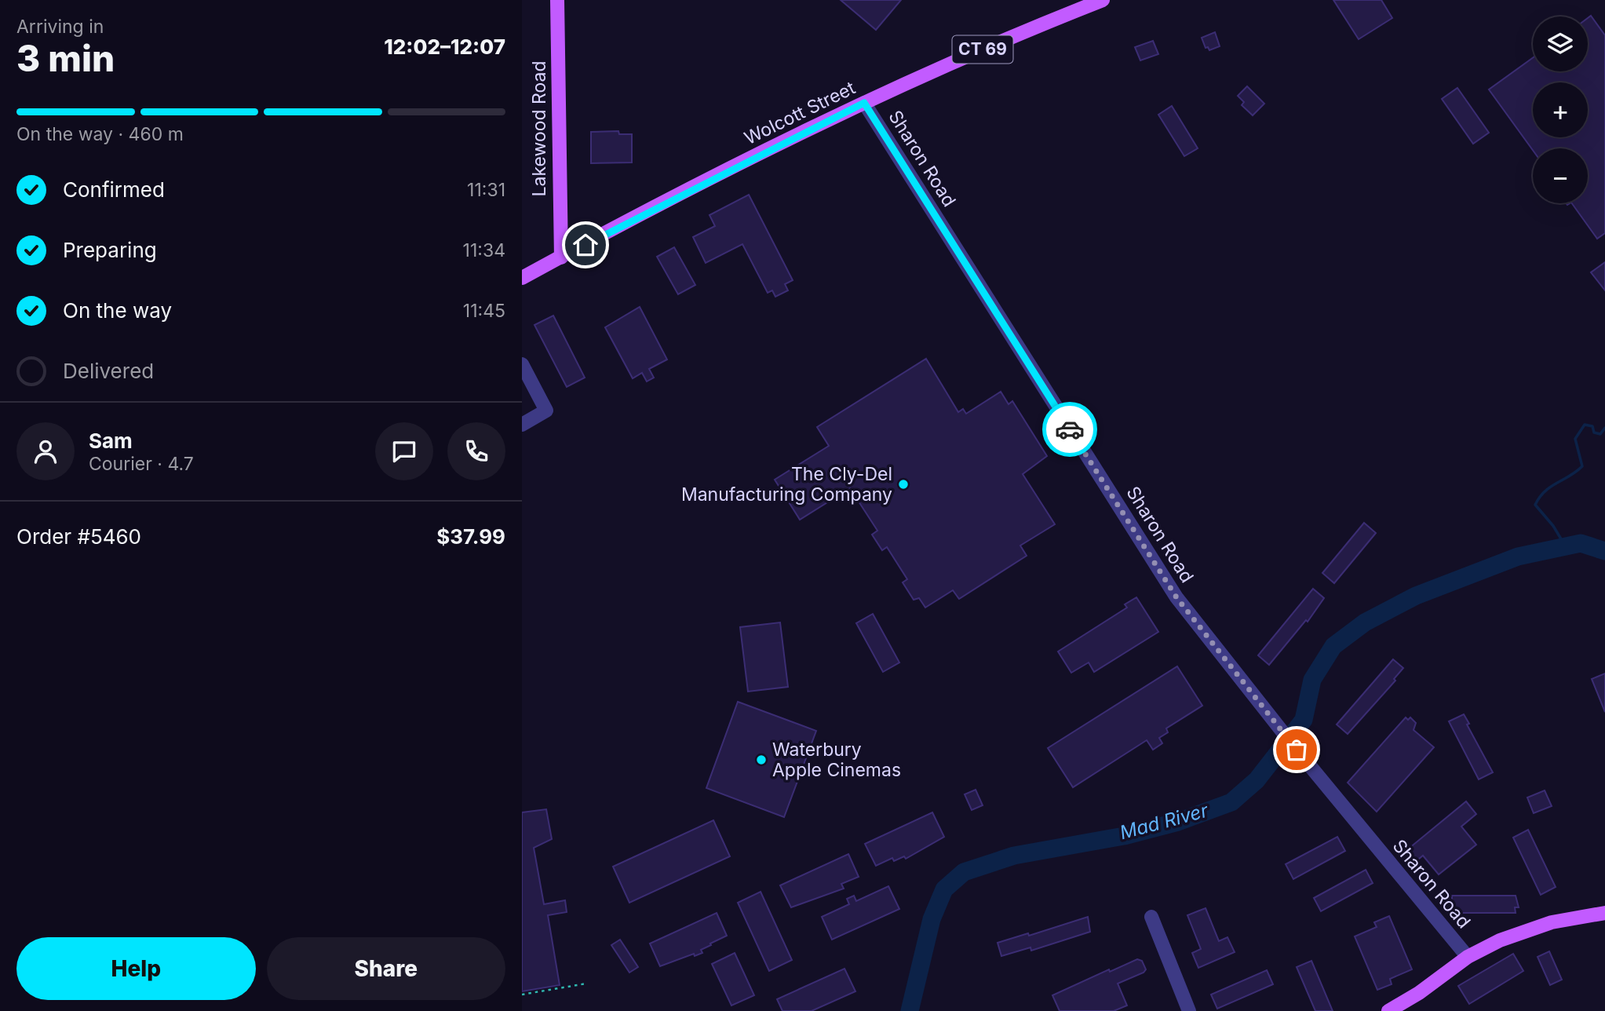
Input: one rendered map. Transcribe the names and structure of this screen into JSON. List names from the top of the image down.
{
  "streets": {
    "main road": ["CT 69", "Wolcott Street", "Lakewood Road"],
    "street": ["Sharon Road"]
  },
  "crossings": [
    ["Wolcott Street", "Lakewood Road"],
    ["Wolcott Street", "Sharon Road"]
  ],
  "water": ["Mad River"],
  "places": ["The Cly-Del Manufacturing Company", "Waterbury Apple Cinemas"],
  "page": {
    "heading": ["3 min", "Arriving in", "12:02–12:07"],
    "panel": [
      "Sam",
      "Courier · 4.7",
      "Order #5460",
      "$37.99"
    ],
    "map_buttons": ["+", "−"],
    "bar": "On the way · 460 m",
    "list": [
      ["Confirmed", "11:31"],
      ["Preparing", "11:34"],
      ["On the way", "11:45"],
      "Delivered"
    ],
    "buttons": ["Help", "Share"]
  }
}
